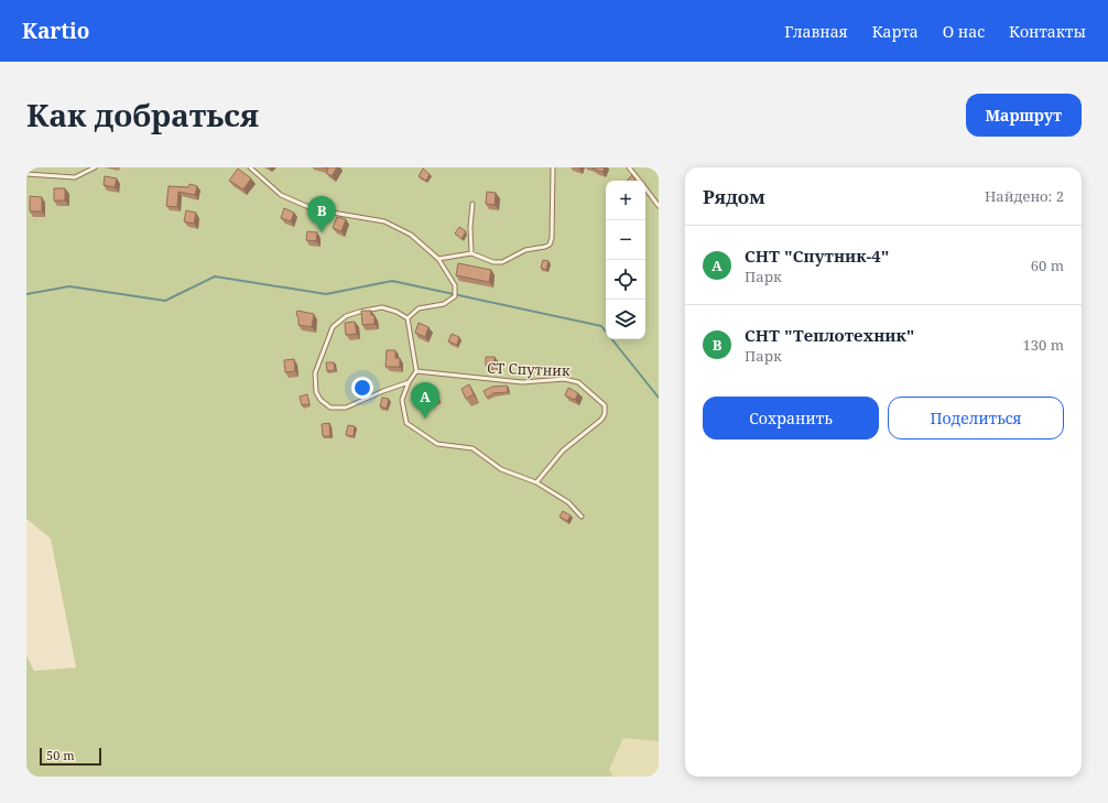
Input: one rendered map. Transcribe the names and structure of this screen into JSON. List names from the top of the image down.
{
  "streets": {
    "lane": ["СТ Спутник"]
  },
  "scale_bar": "50 m",
  "page": {
    "header": "Kartio",
    "nav": [
      "Главная",
      "Карта",
      "О нас",
      "Контакты"
    ],
    "title": "Как добраться",
    "buttons": [
      "Маршрут",
      ["Сохранить", "Поделиться"]
    ],
    "heading": ["Рядом", "Найдено: 2"],
    "map_buttons": ["+", "−"],
    "pins": ["B", "A"],
    "list": [
      {
        "mark": "A",
        "name": "СНТ \"Спутник-4\"",
        "note": "Парк",
        "value": "60 m"
      },
      {
        "mark": "B",
        "name": "СНТ \"Теплотехник\"",
        "note": "Парк",
        "value": "130 m"
      }
    ],
    "scale": "50 m"
  }
}
